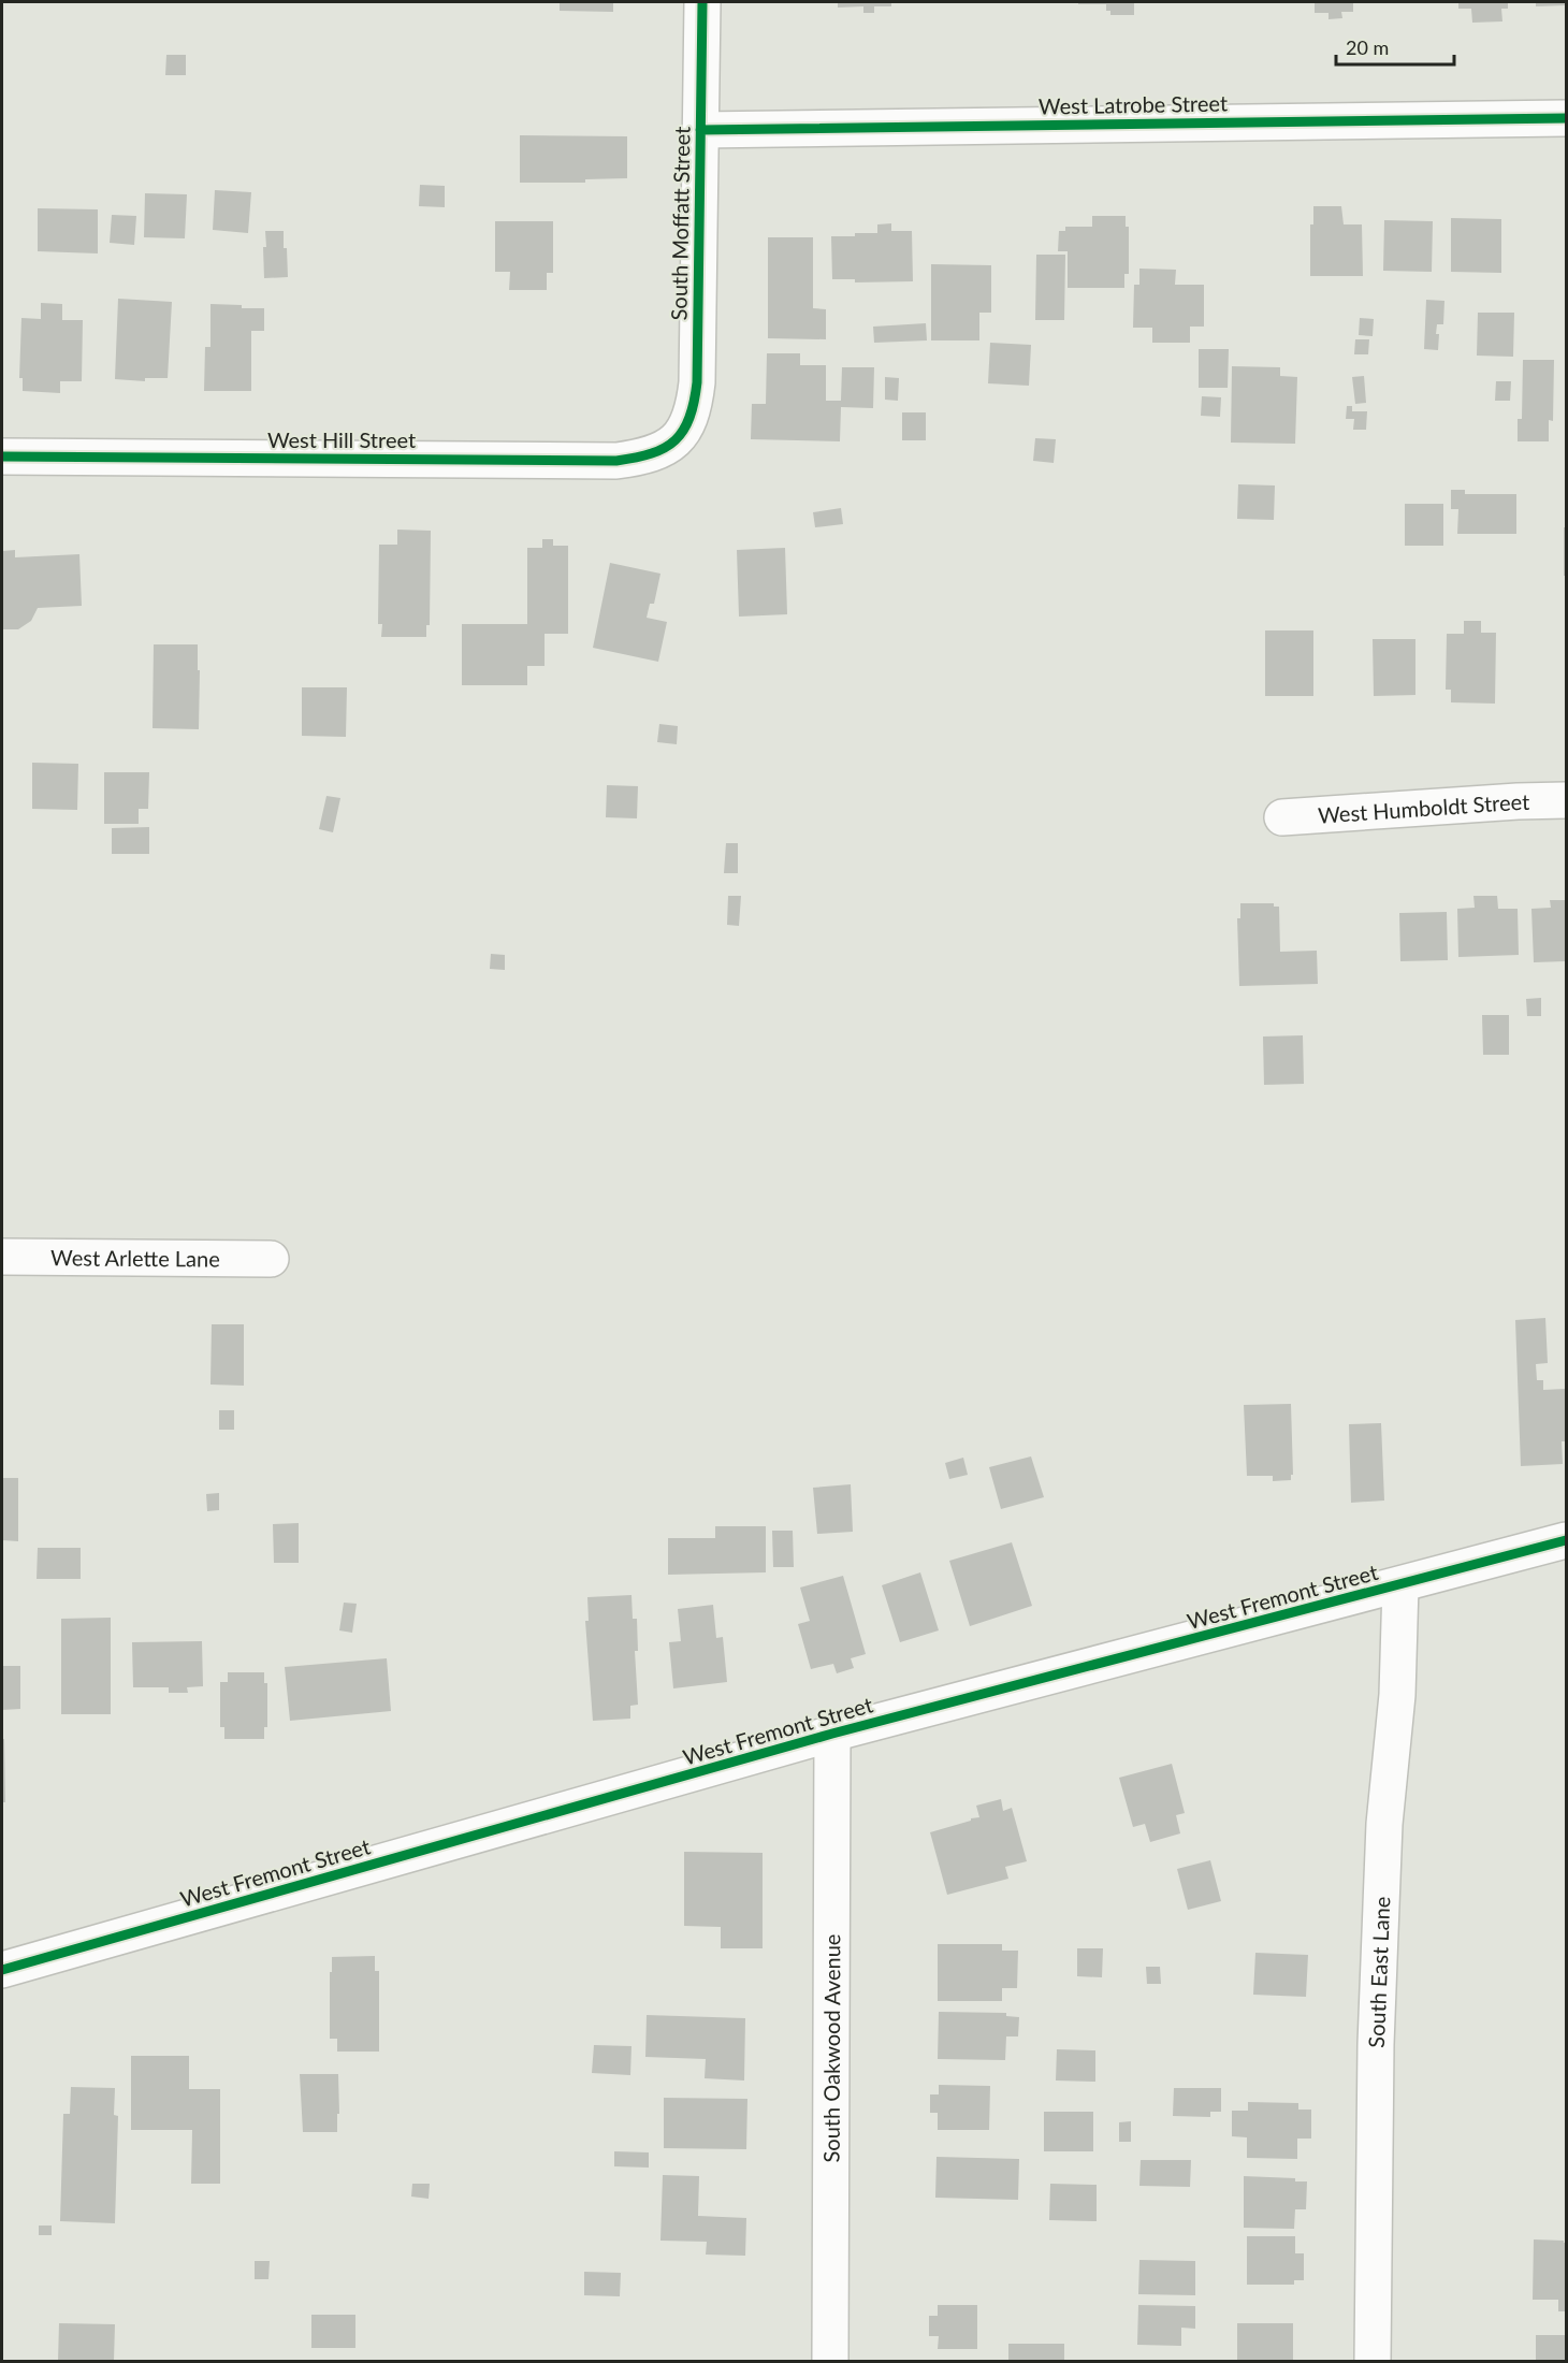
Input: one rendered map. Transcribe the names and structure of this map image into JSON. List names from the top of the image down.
{
  "streets": {
    "street": [
      "West Latrobe Street",
      "South Moffatt Street",
      "West Hill Street",
      "West Humboldt Street",
      "West Arlette Lane",
      "West Fremont Street",
      "South East Lane",
      "South Oakwood Avenue"
    ]
  },
  "crossings": [
    ["West Latrobe Street", "South Moffatt Street"],
    ["South Moffatt Street", "West Hill Street"],
    ["West Fremont Street", "South East Lane"],
    ["West Fremont Street", "South Oakwood Avenue"]
  ],
  "scale_bar": "20 m"
}
